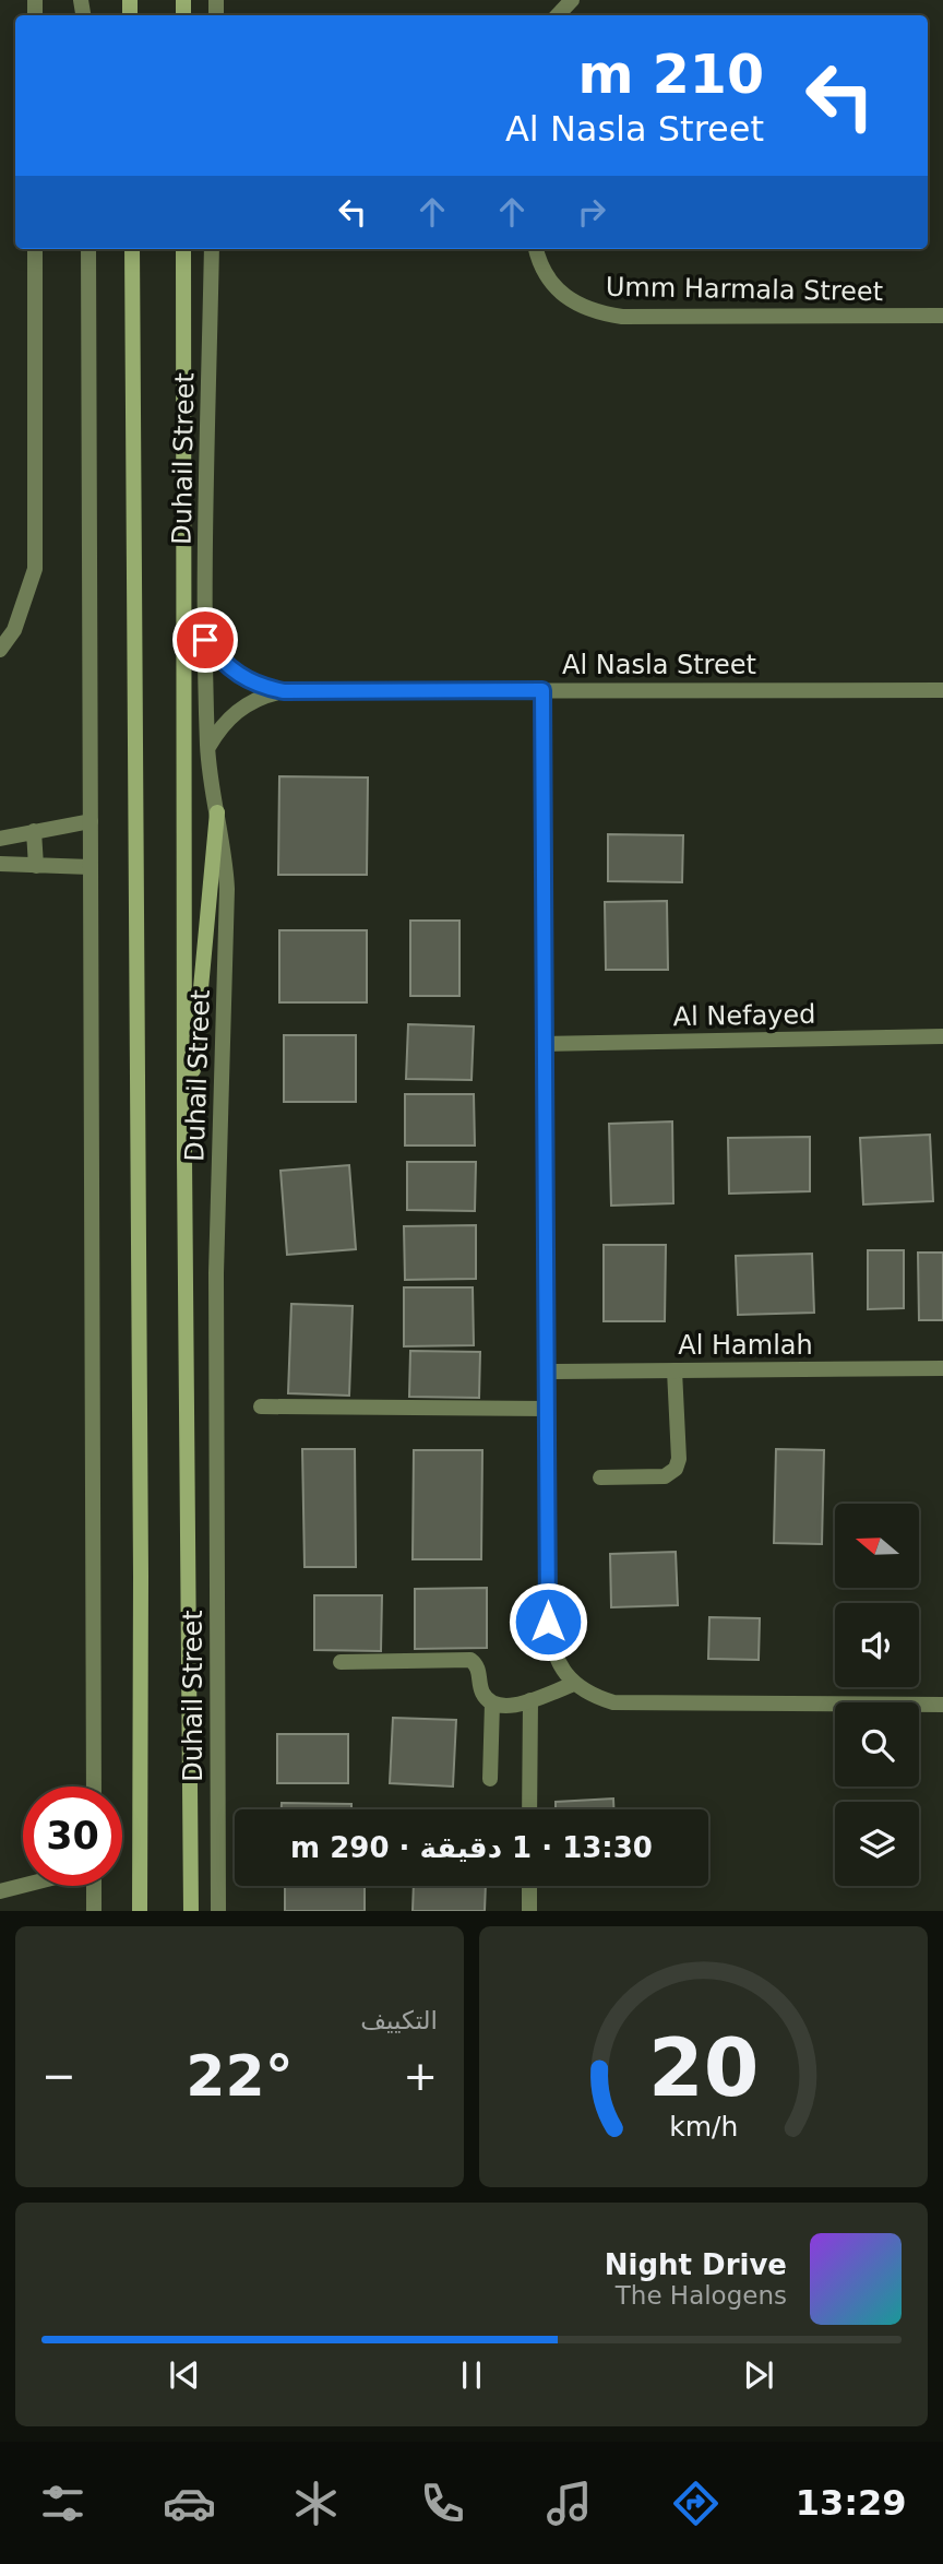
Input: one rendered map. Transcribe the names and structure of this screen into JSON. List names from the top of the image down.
{
  "streets": {
    "main road": ["Duhail Street"],
    "street": [
      "Umm Harmala Street",
      "Al Nasla Street",
      "Al Nefayed",
      "Al Hamlah"
    ]
  },
  "crossings": [
    ["Duhail Street", "Al Nasla Street"]
  ],
  "north": "left",
  "page": {
    "turn": ["210 m", "Al Nasla Street"],
    "limit": "30",
    "trip": "13:30 · 1 دقيقة · 290 m",
    "tile": "التكييف",
    "heat": ["−", "22°", "+"],
    "song": ["Night Drive", "The Halogens"],
    "tabs": "13:29",
    "gauge": ["20", "km/h"]
  }
}
